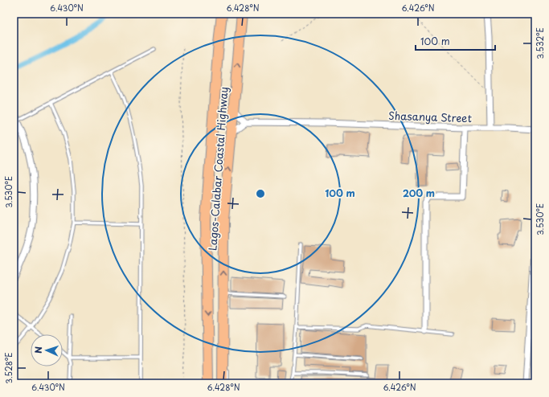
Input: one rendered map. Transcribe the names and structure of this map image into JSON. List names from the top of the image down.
{
  "streets": {
    "highway": ["Lagos-Calabar Coastal Highway"],
    "street": ["Shasanya Street"]
  },
  "scale_bar": "100 m",
  "north": "left",
  "coordinates": [
    "6.430°N",
    "6.428°N",
    "6.426°N",
    "3.532°E",
    "3.530°E",
    "3.528°E"
  ],
  "rings": ["100 m", "200 m"]
}
